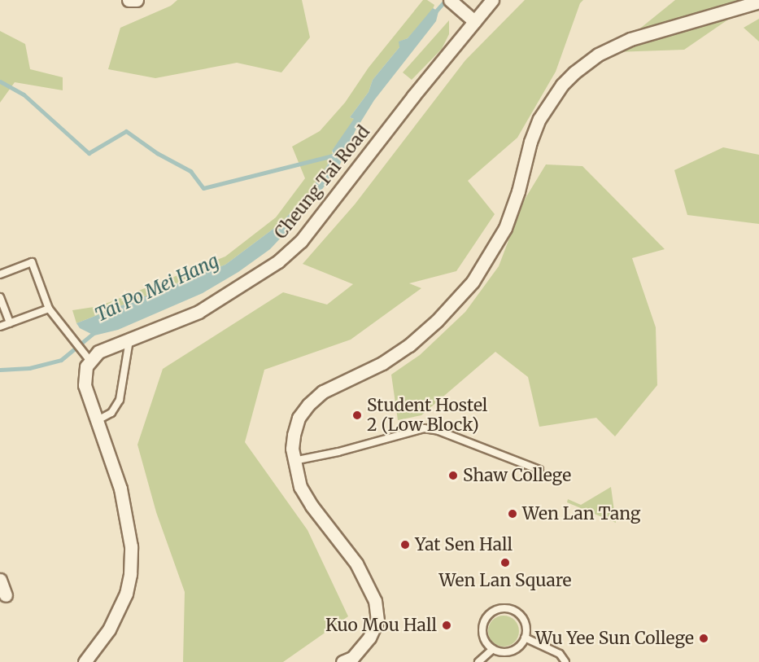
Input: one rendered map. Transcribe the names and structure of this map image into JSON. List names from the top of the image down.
{
  "streets": {
    "street": ["Cheung Tai Road"]
  },
  "water": ["Tai Po Mei Hang"],
  "places": [
    "Student Hostel 2 (Low Block)",
    "Shaw College",
    "Wen Lan Tang",
    "Yat Sen Hall",
    "Wen Lan Square",
    "Kuo Mou Hall",
    "Wu Yee Sun College"
  ]
}
